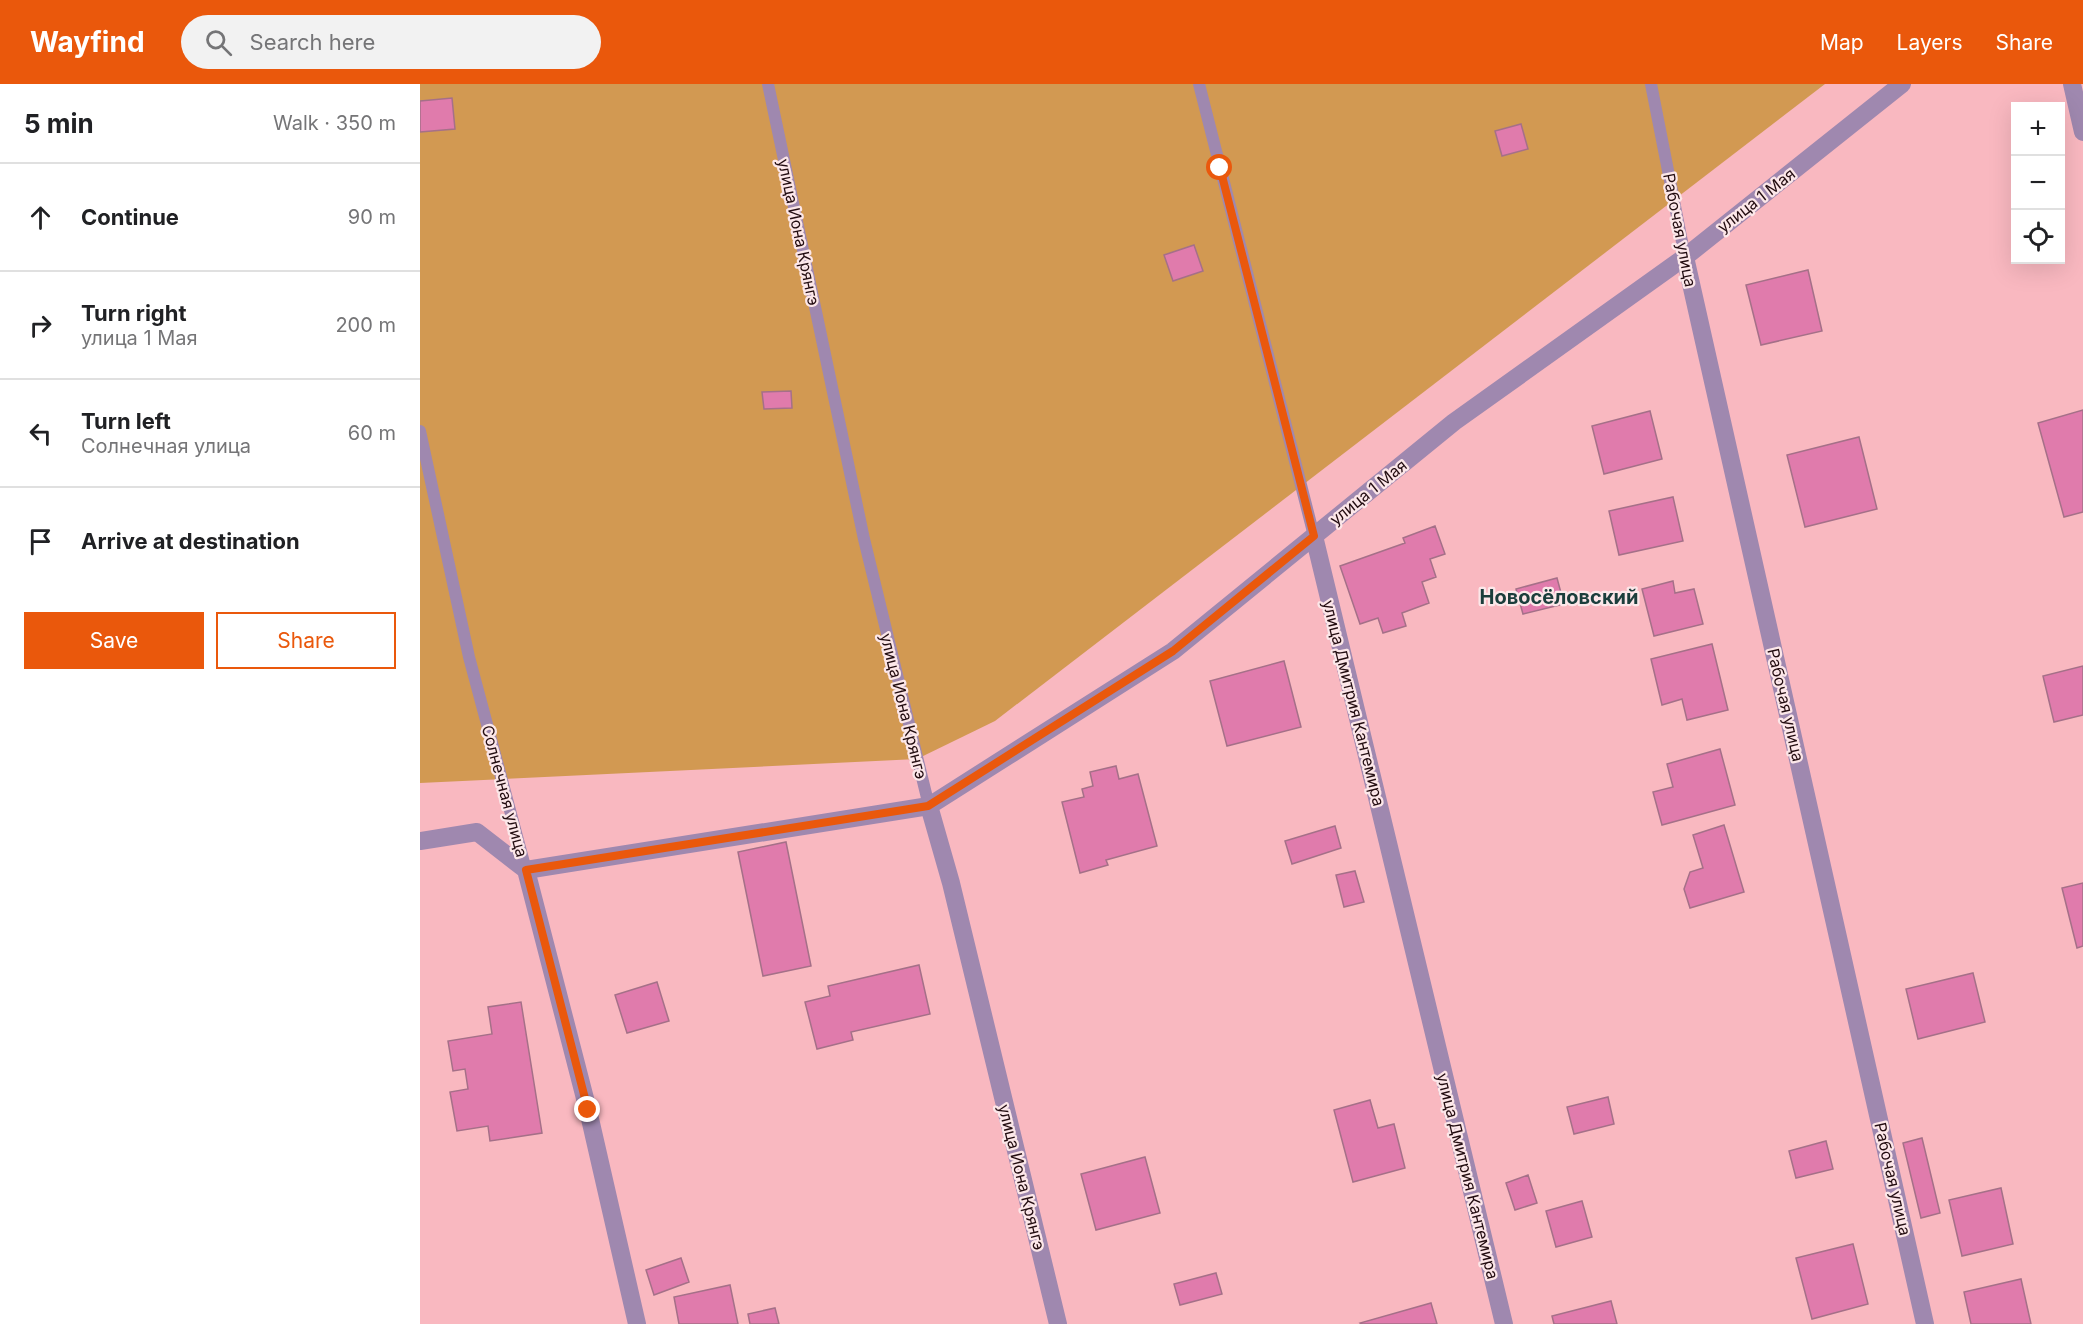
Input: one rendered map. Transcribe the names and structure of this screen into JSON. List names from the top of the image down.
{
  "streets": {
    "street": [
      "улица 1 Мая",
      "Рабочая улица",
      "улица Иона Крянгэ",
      "улица Дмитрия Кантемира",
      "Солнечная улица"
    ]
  },
  "crossings": [
    ["улица 1 Мая", "Рабочая улица"],
    ["улица 1 Мая", "улица Иона Крянгэ"],
    ["улица 1 Мая", "улица Дмитрия Кантемира"],
    ["улица 1 Мая", "Солнечная улица"]
  ],
  "districts": ["Новосёловский"],
  "page": {
    "header": "Wayfind",
    "search": "Search here",
    "nav": ["Map", "Layers", "Share"],
    "heading": ["5 min", "Walk · 350 m"],
    "map_buttons": ["+", "−"],
    "list": [
      ["Continue", "90 m"],
      ["Turn right", "улица 1 Мая", "200 m"],
      ["Turn left", "Солнечная улица", "60 m"],
      "Arrive at destination"
    ],
    "buttons": ["Save", "Share"]
  }
}
